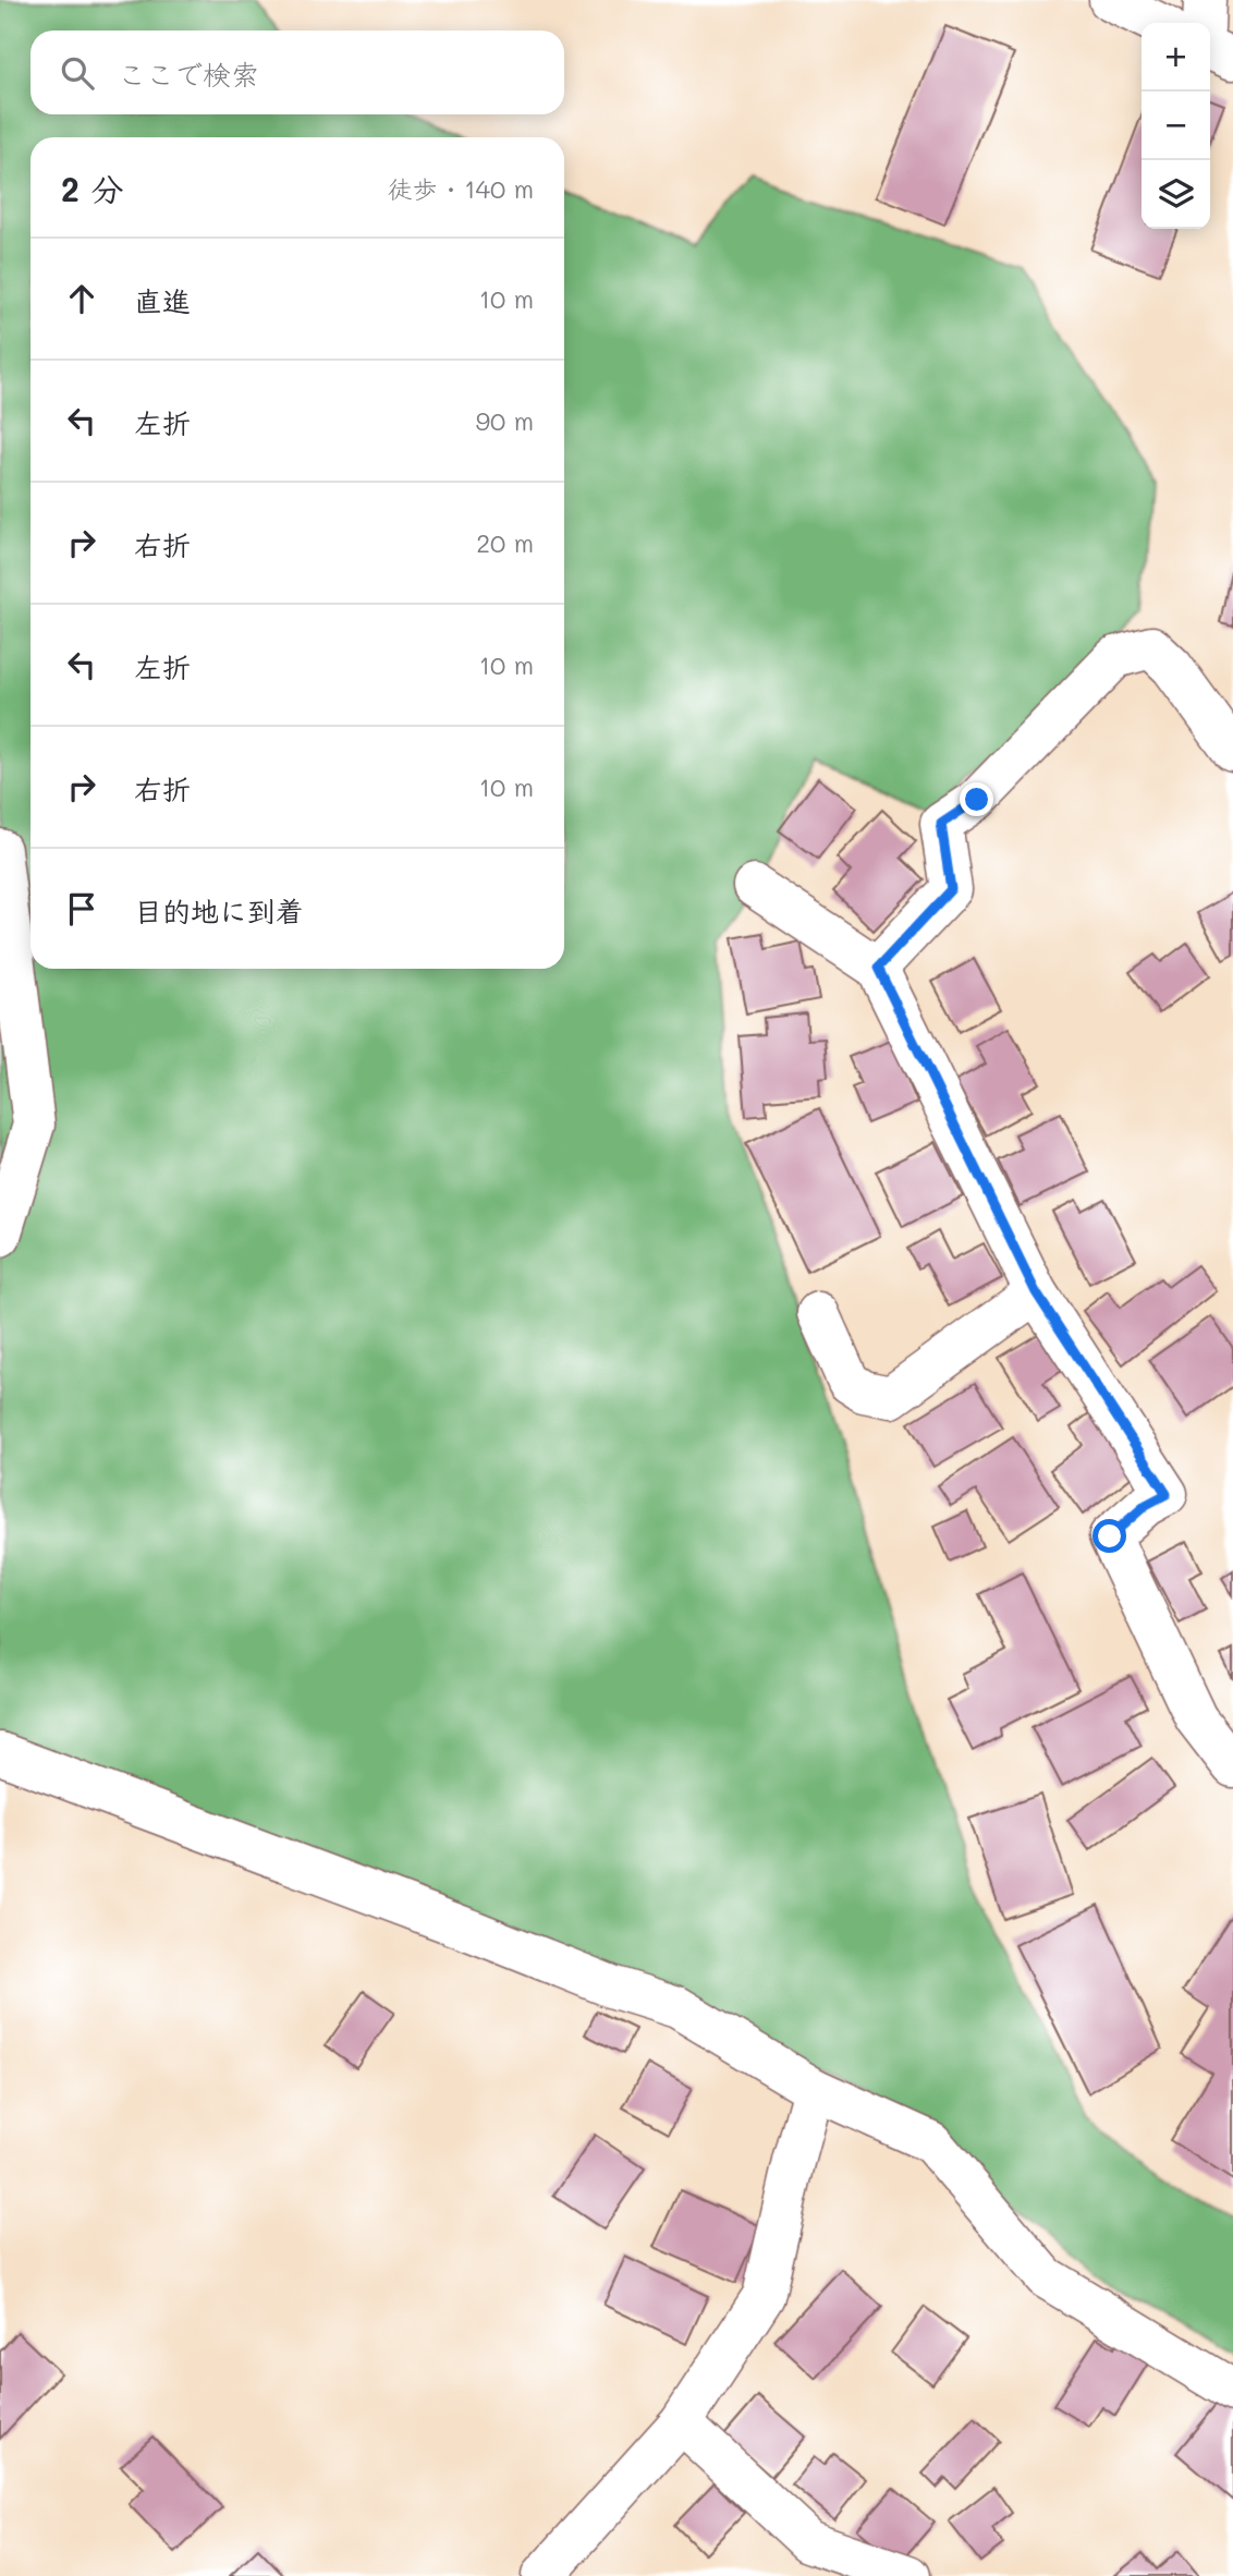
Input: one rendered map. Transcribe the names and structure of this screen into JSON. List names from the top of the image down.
{
  "page": {
    "map_buttons": ["+", "−"],
    "search": "ここで検索",
    "heading": ["2 分", "徒歩 · 140 m"],
    "list": [
      ["直進", "10 m"],
      ["左折", "90 m"],
      ["右折", "20 m"],
      ["左折", "10 m"],
      ["右折", "10 m"],
      "目的地に到着"
    ]
  }
}
